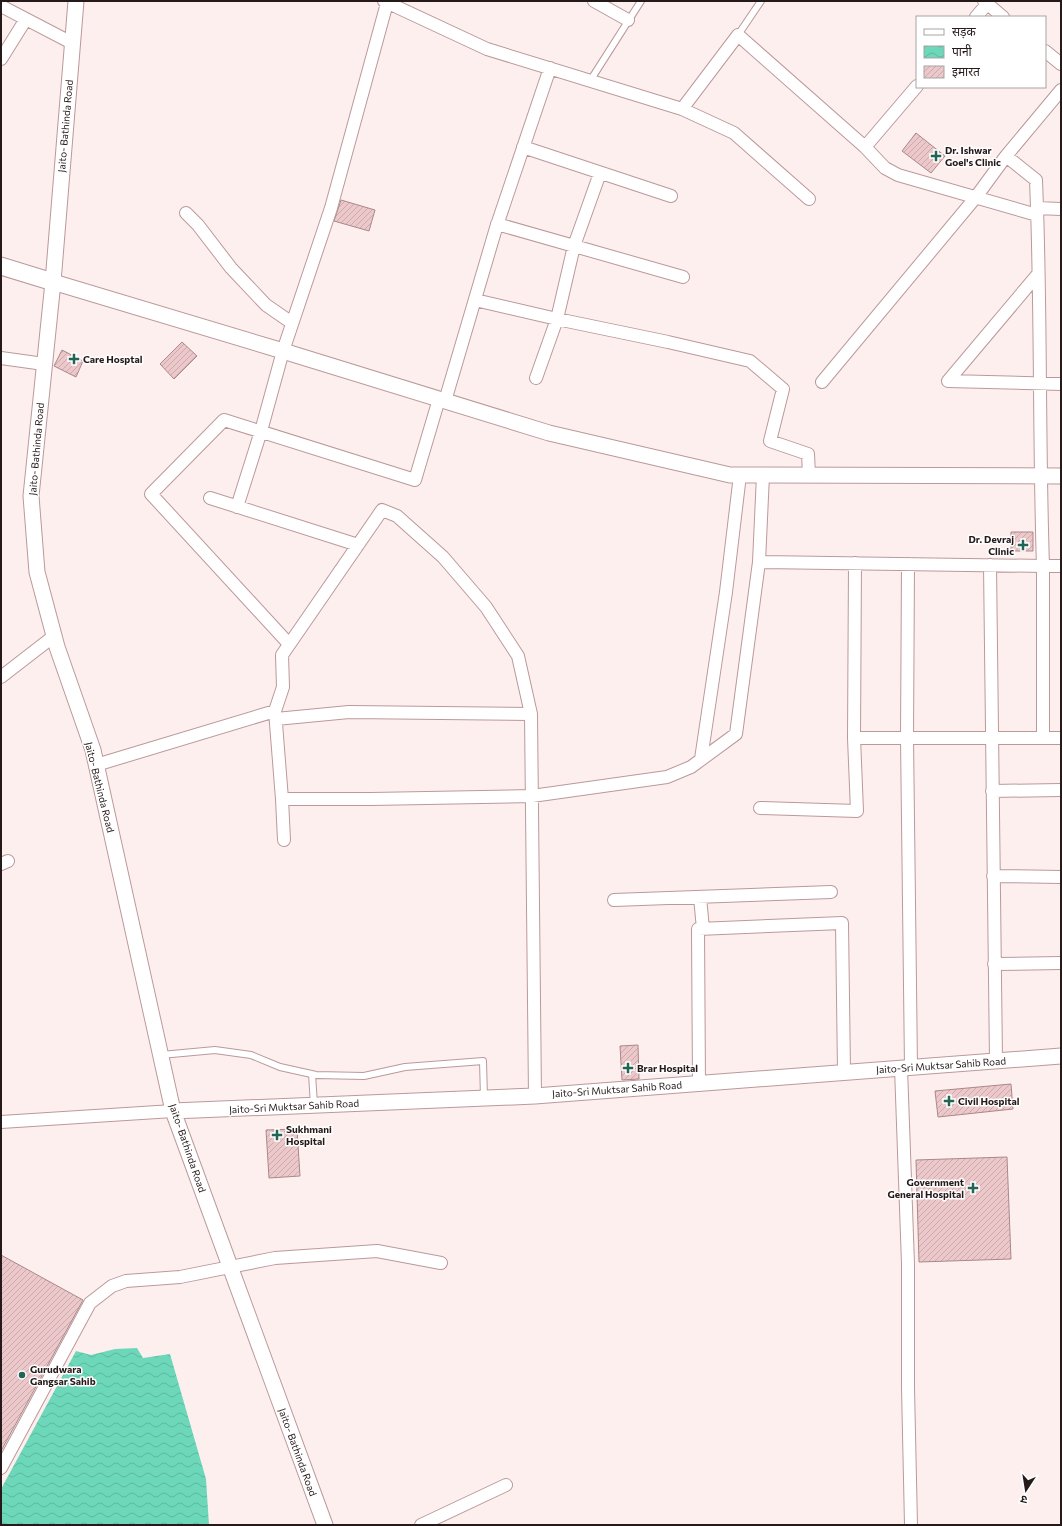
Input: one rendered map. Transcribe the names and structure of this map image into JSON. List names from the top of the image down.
{
  "streets": {
    "street": ["Jaito- Bathinda Road", "Jaito-Sri Muktsar Sahib Road"]
  },
  "crossings": [
    ["Jaito- Bathinda Road", "Jaito-Sri Muktsar Sahib Road"]
  ],
  "places": {
    "health": [
      "Dr. Ishwar Goel's Clinic",
      "Care Hosptal",
      "Dr. Devraj Clinic",
      "Brar Hospital",
      "Civil Hospital",
      "Sukhmani Hospital",
      "Government General Hospital"
    ],
    "other": ["Gurudwara Gangsar Sahib"]
  },
  "legend": ["सड़क", "पानी", "इमारत"],
  "north": "bottom"
}
